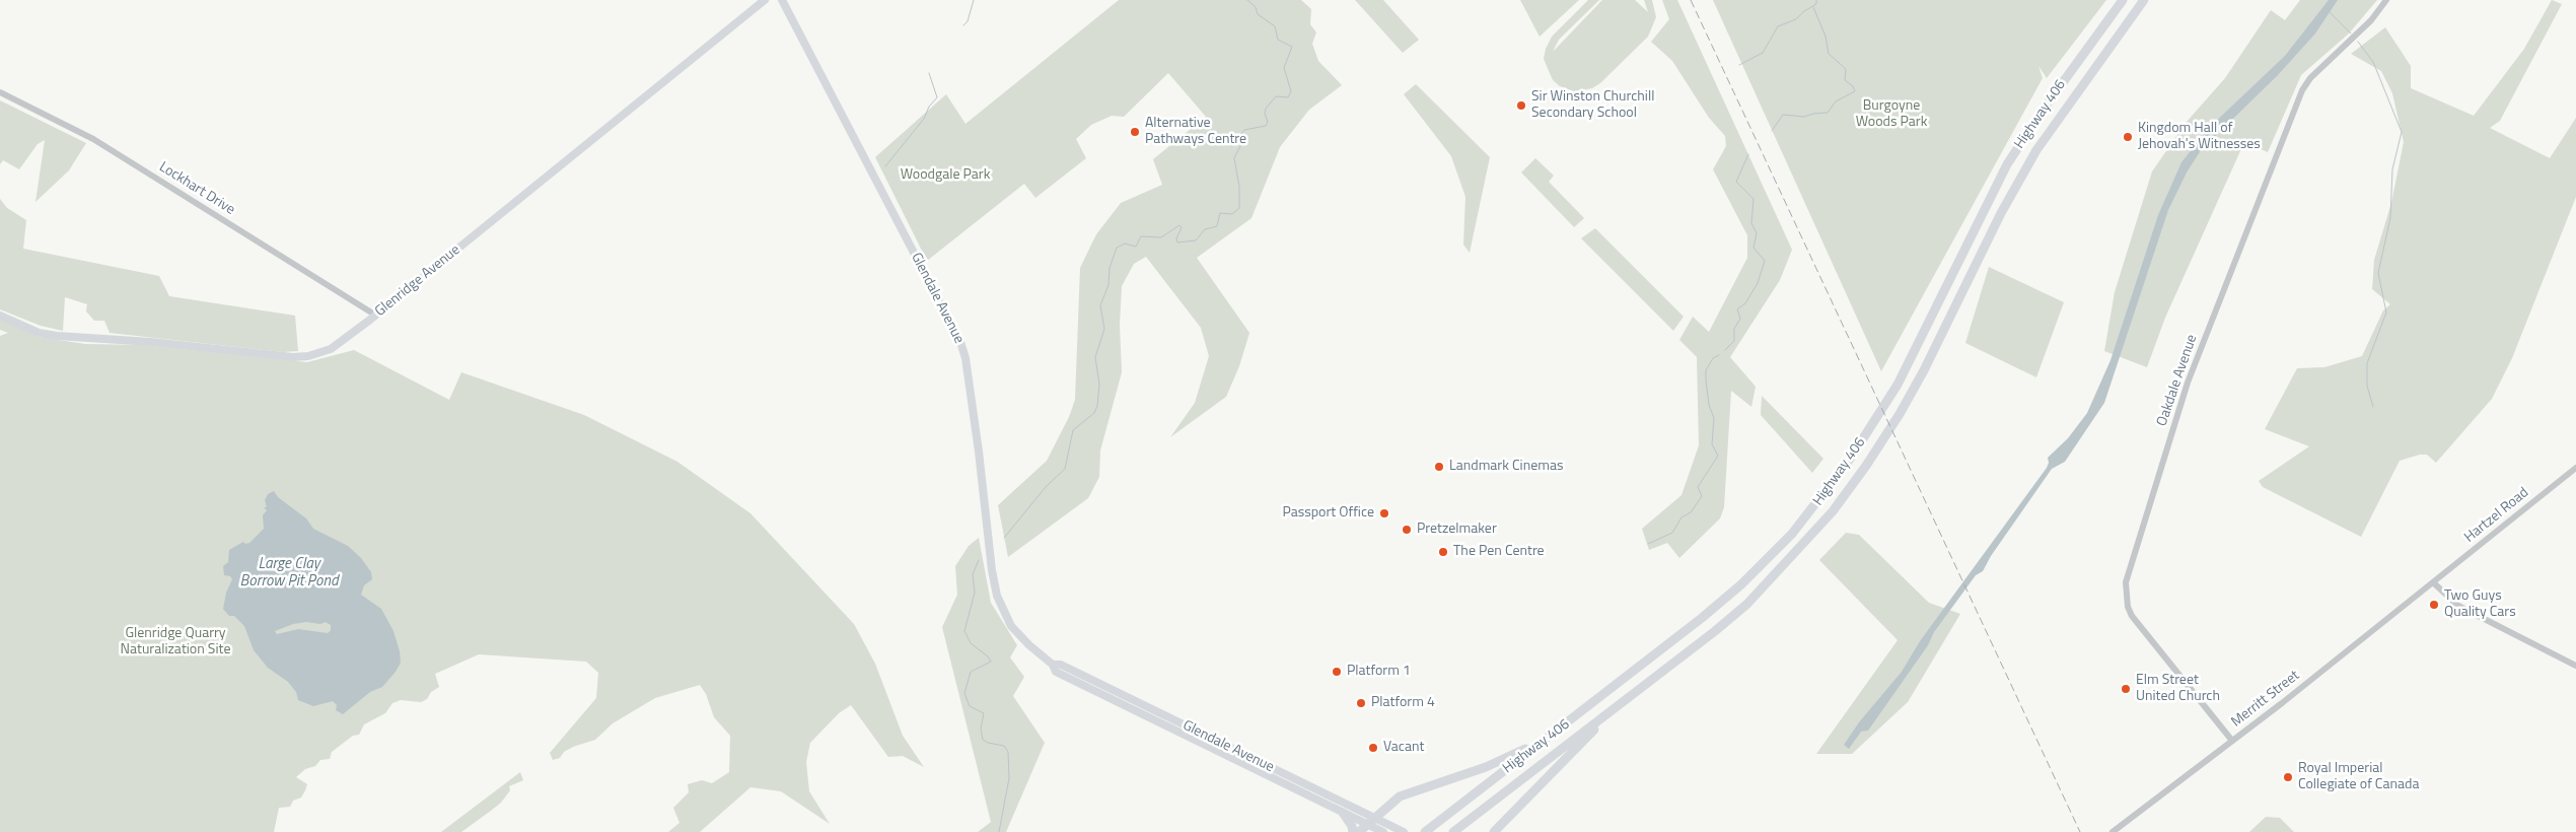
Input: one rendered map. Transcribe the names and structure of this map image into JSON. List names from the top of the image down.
{
  "streets": {
    "highway": ["Highway 406"],
    "main road": ["Glenridge Avenue", "Glendale Avenue"],
    "street": [
      "Lockhart Drive",
      "Oakdale Avenue",
      "Hartzel Road",
      "Merritt Street"
    ]
  },
  "crossings": [
    ["Lockhart Drive", "Glenridge Avenue"],
    ["Oakdale Avenue", "Merritt Street"],
    ["Hartzel Road", "Merritt Street"]
  ],
  "water": ["Large Clay Borrow Pit Pond"],
  "parks": ["Burgoyne Woods Park", "Woodgale Park", "Glenridge Quarry Naturalization Site"],
  "places": [
    "Sir Winston Churchill Secondary School",
    "Alternative Pathways Centre",
    "Kingdom Hall of Jehovah's Witnesses",
    "Landmark Cinemas",
    "Passport Office",
    "Pretzelmaker",
    "The Pen Centre",
    "Two Guys Quality Cars",
    "Platform 1",
    "Elm Street United Church",
    "Platform 4",
    "Vacant",
    "Royal Imperial Collegiate of Canada"
  ]
}
